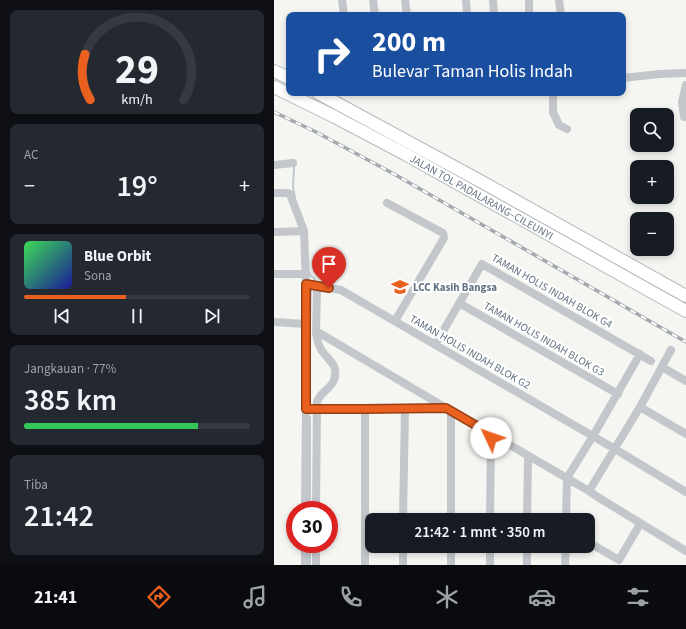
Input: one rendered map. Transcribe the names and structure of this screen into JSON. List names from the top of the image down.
{
  "streets": {
    "highway": ["JALAN TOL PADALARANG–CILEUNYI"],
    "street": ["TAMAN HOLIS INDAH BLOK G4", "TAMAN HOLIS INDAH BLOK G3", "TAMAN HOLIS INDAH BLOK G2"]
  },
  "crossings": [
    ["TAMAN HOLIS INDAH BLOK G4", "TAMAN HOLIS INDAH BLOK G3"],
    ["TAMAN HOLIS INDAH BLOK G4", "TAMAN HOLIS INDAH BLOK G2"]
  ],
  "places": {
    "school or university": ["LCC Kasih Bangsa"]
  },
  "page": {
    "turn": ["200 m", "Bulevar Taman Holis Indah"],
    "map_buttons": ["+", "−"],
    "tile": [
      "AC",
      ["Jangkauan · 77%", "385 km"],
      ["Tiba", "21:42"]
    ],
    "heat": ["−", "19°", "+"],
    "song": ["Blue Orbit", "Sona"],
    "limit": "30",
    "trip": "21:42 · 1 mnt · 350 m",
    "tabs": "21:41",
    "gauge": ["29", "km/h"]
  }
}
